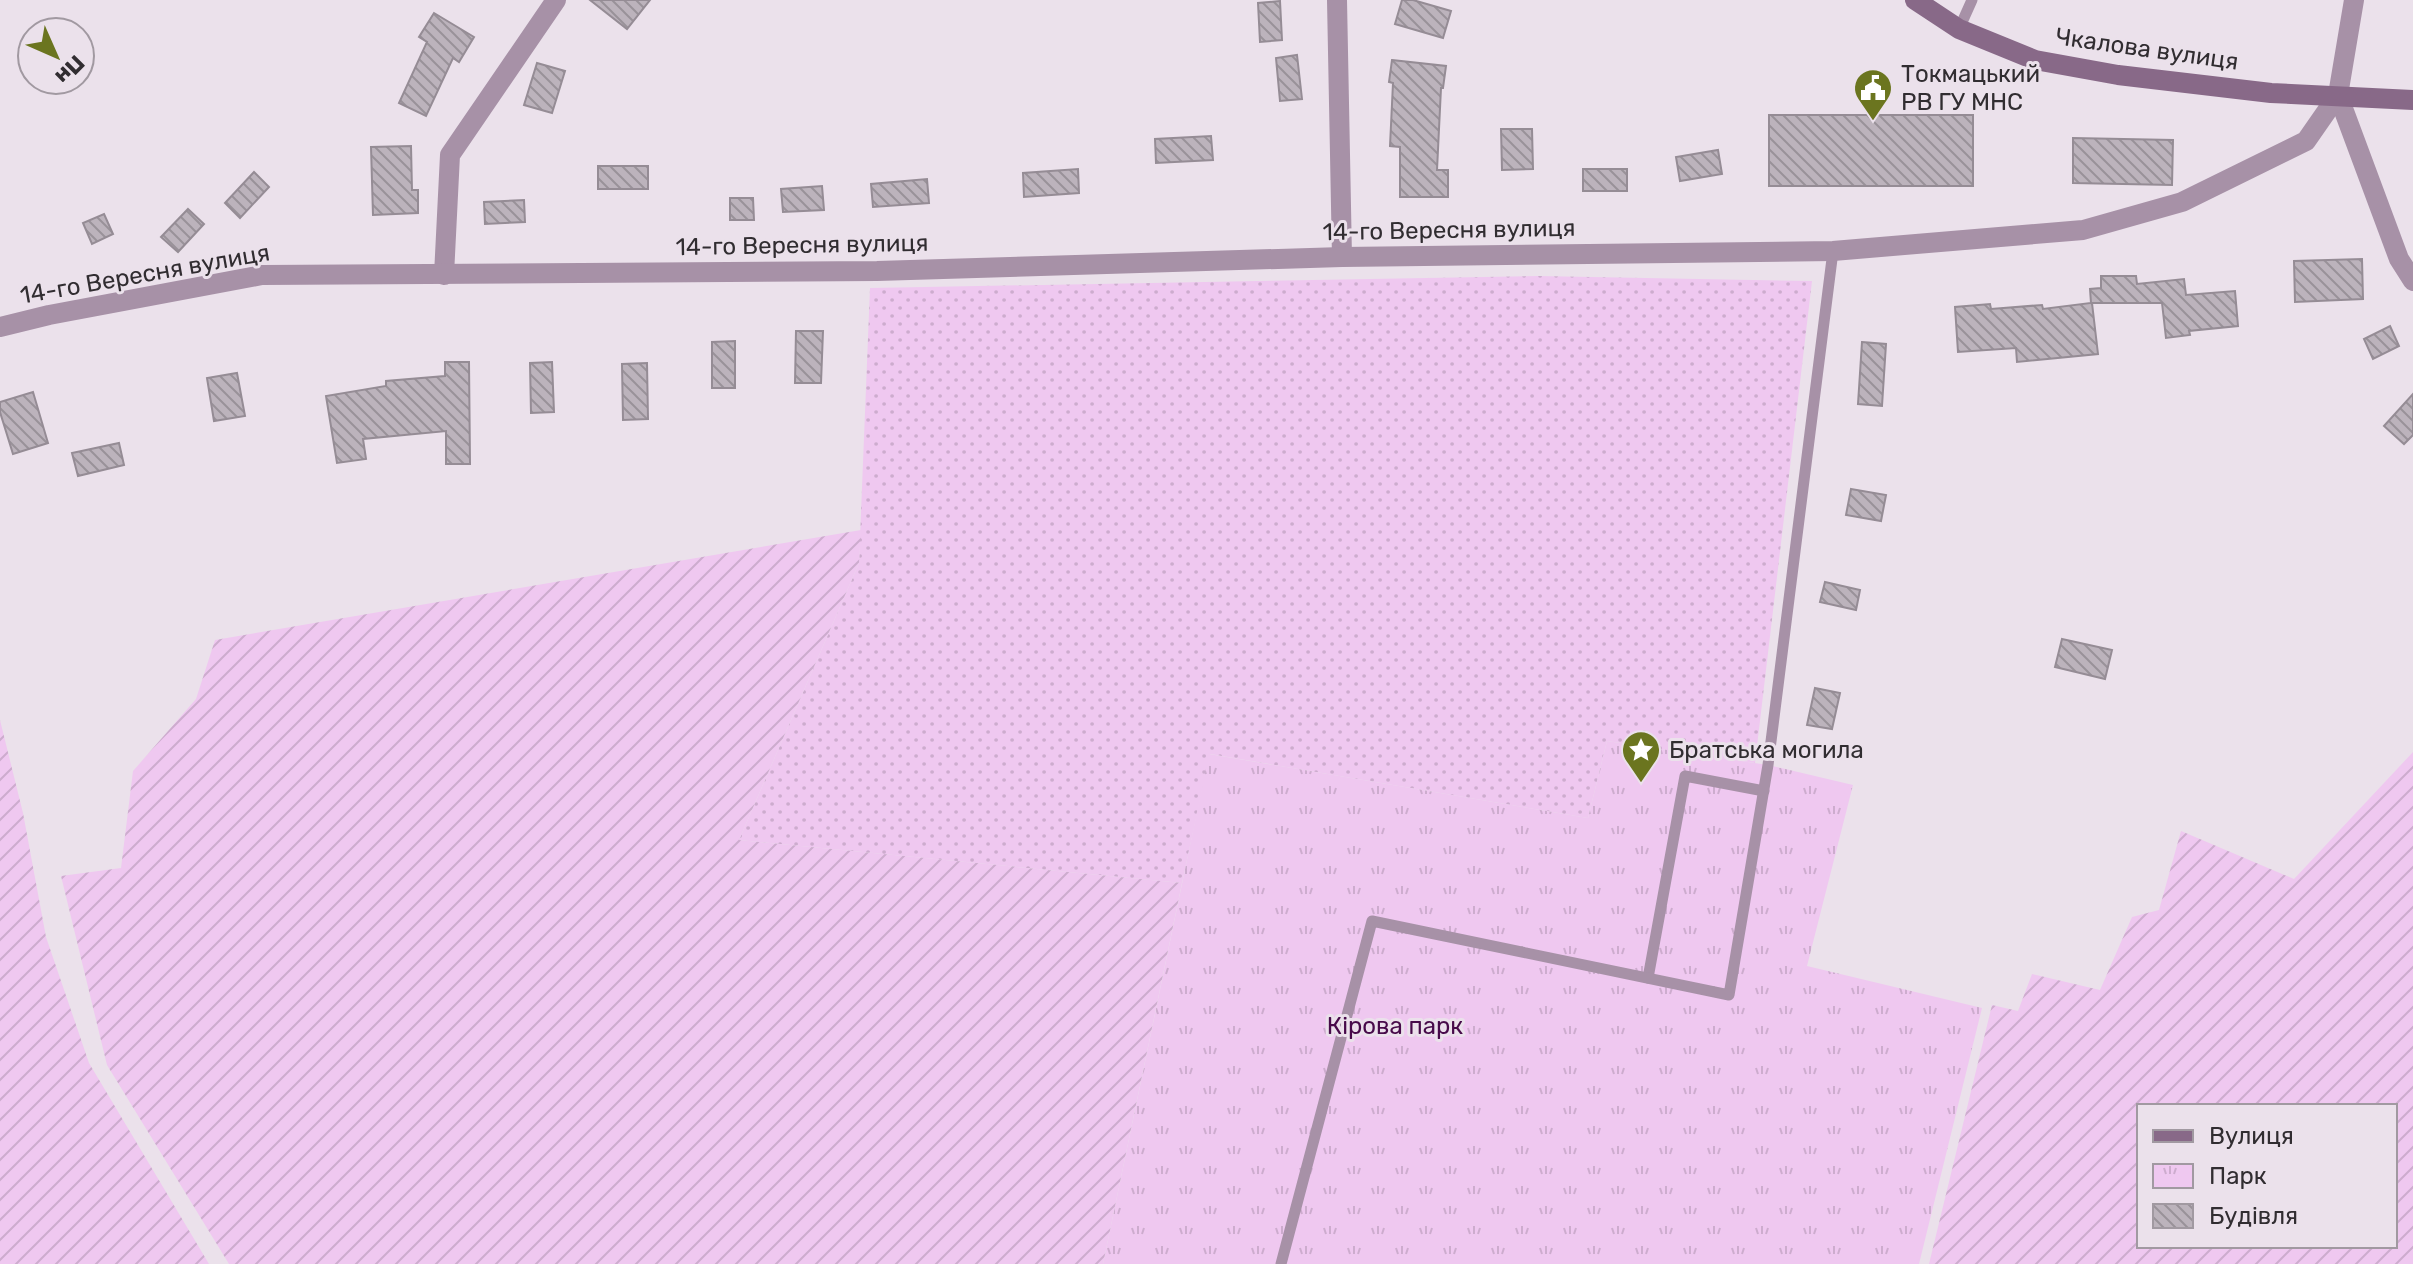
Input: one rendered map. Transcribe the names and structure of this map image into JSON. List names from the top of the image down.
{
  "streets": {
    "main road": ["Чкалова вулиця"],
    "street": ["14-го Вересня вулиця"]
  },
  "crossings": [
    ["Чкалова вулиця", "14-го Вересня вулиця"]
  ],
  "parks": ["Кірова парк"],
  "places": {
    "public building": ["Токмацький РВ ГУ МНС"],
    "place": ["Братська могила"]
  },
  "legend": ["Вулиця", "Парк", "Будівля"],
  "north": "bottom right"
}
